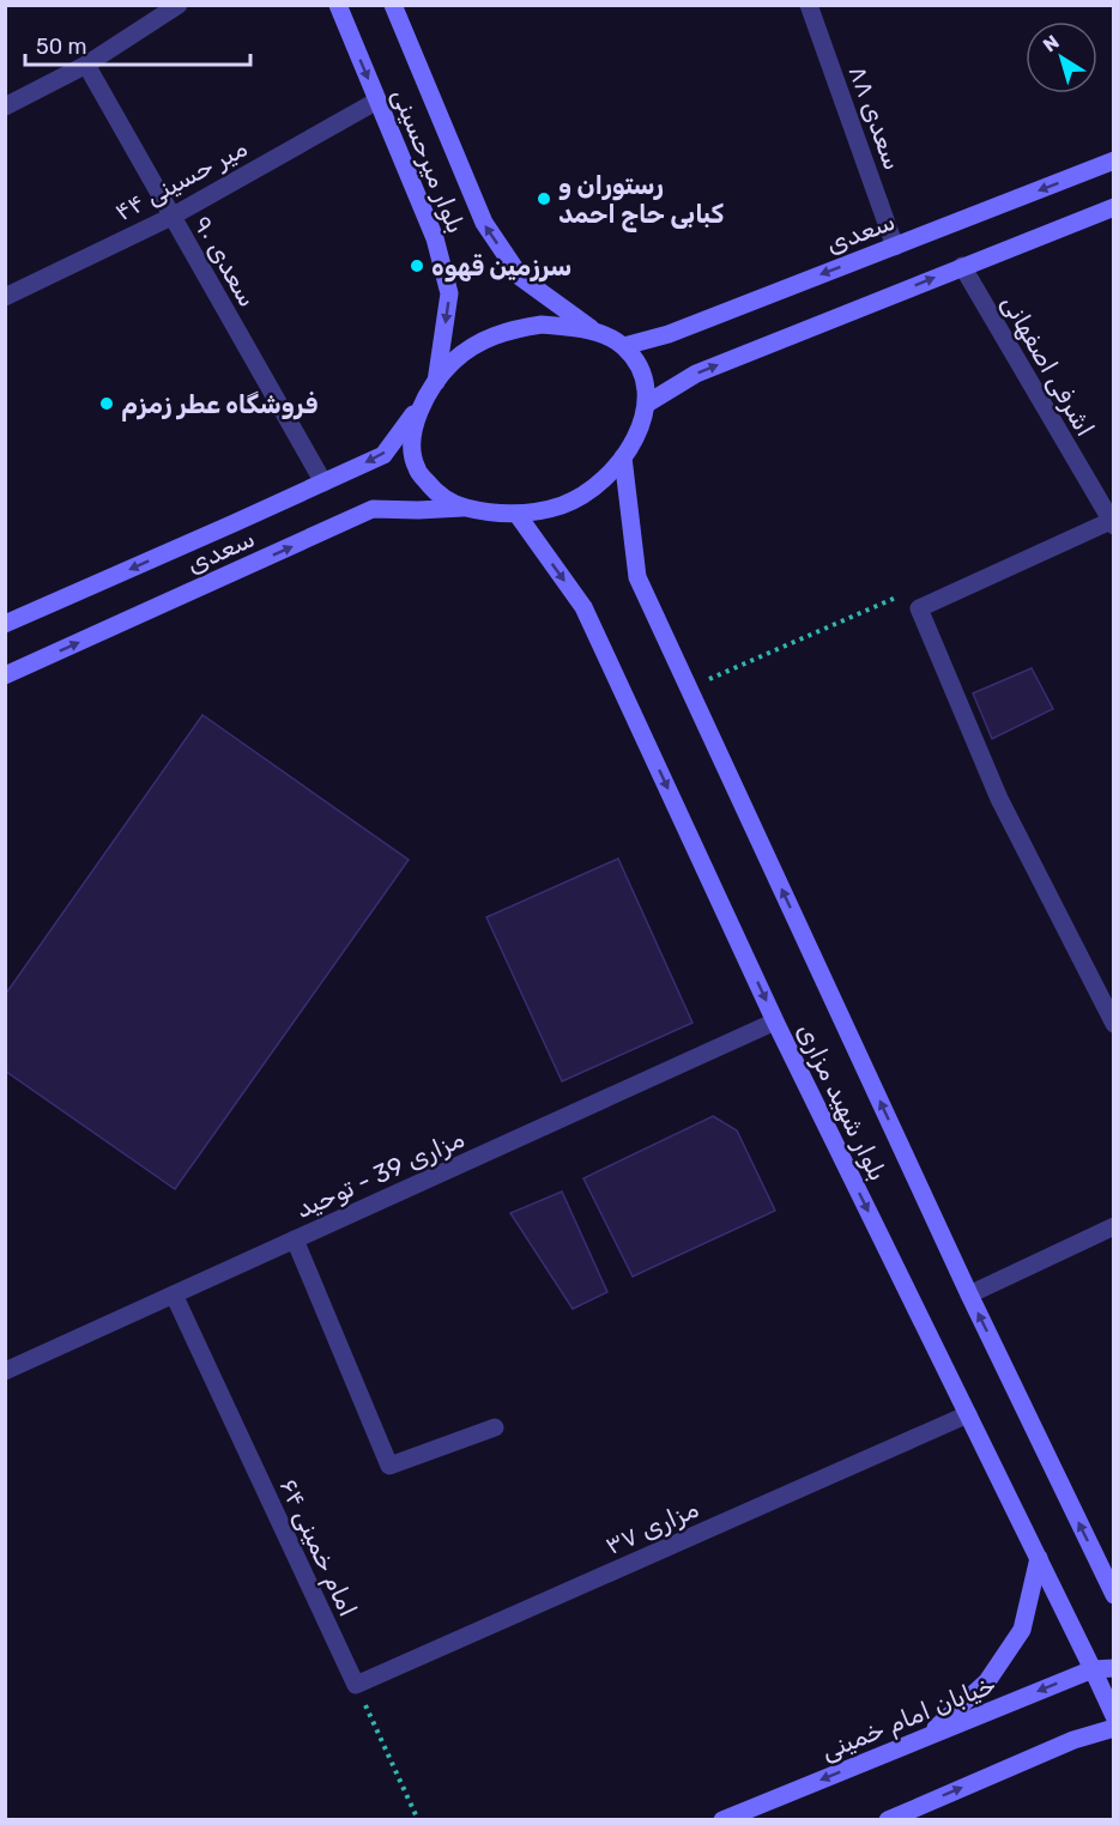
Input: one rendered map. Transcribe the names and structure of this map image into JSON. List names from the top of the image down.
{
  "streets": {
    "main road": [
      "بلوار میرحسینی",
      "سعدی",
      "بلوار شهید مزاری",
      "خیابان امام خمینی"
    ],
    "street": [
      "سعدی ۸۸",
      "میر حسینی ۴۴",
      "سعدی ۹۰",
      "اشرفی اصفهانی",
      "مزاری 39 - توحید",
      "مزاری ۳۷",
      "امام خمینی ۶۴"
    ]
  },
  "crossings": [
    ["سعدی ۸۸", "سعدی"],
    ["بلوار میرحسینی", "میر حسینی ۴۴"],
    ["بلوار میرحسینی", "سعدی"],
    ["بلوار میرحسینی", "بلوار شهید مزاری"],
    ["میر حسینی ۴۴", "سعدی ۹۰"],
    ["سعدی", "سعدی ۹۰"],
    ["سعدی", "بلوار شهید مزاری"],
    ["بلوار شهید مزاری", "مزاری 39 - توحید"],
    ["بلوار شهید مزاری", "مزاری ۳۷"],
    ["بلوار شهید مزاری", "خیابان امام خمینی"],
    ["مزاری 39 - توحید", "امام خمینی ۶۴"],
    ["مزاری ۳۷", "امام خمینی ۶۴"]
  ],
  "places": ["رستوران و کبابی حاج احمد", "سرزمین قهوه", "فروشگاه عطر زمزم"],
  "scale_bar": "50 m",
  "north": "top left"
}
